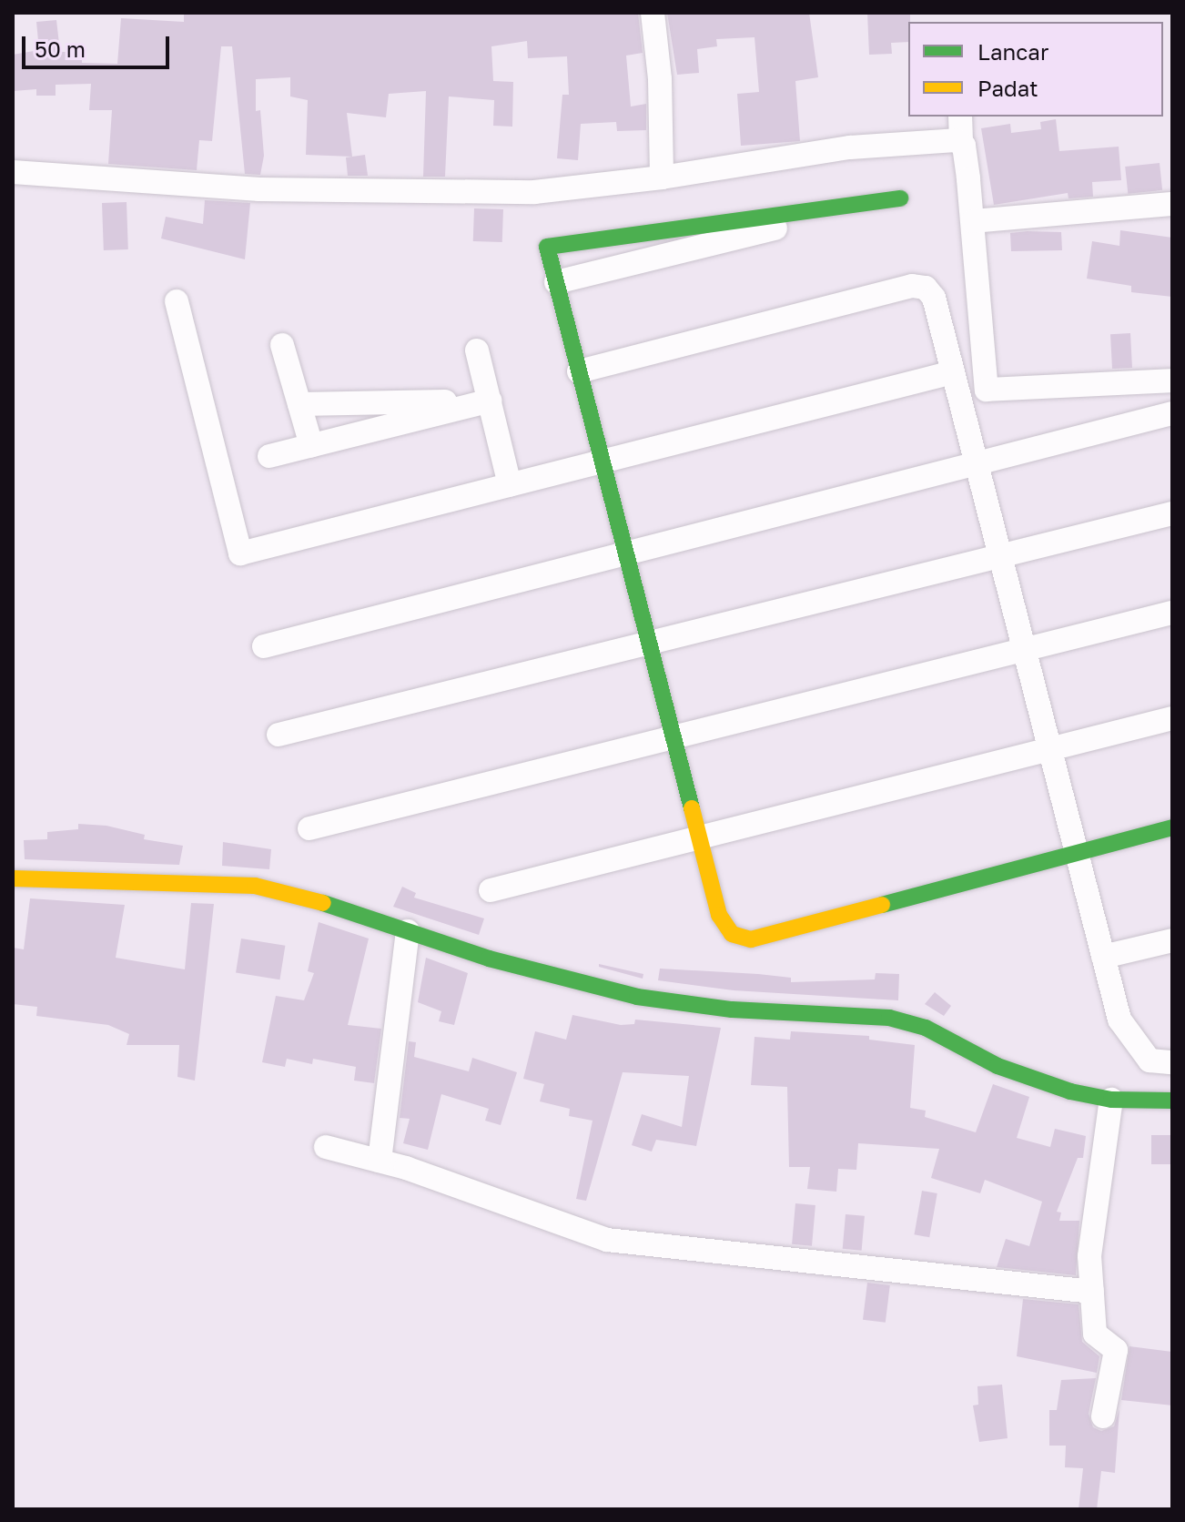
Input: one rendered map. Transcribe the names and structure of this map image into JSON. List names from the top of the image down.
{
  "legend": ["Lancar", "Padat"],
  "scale_bar": "50 m"
}
